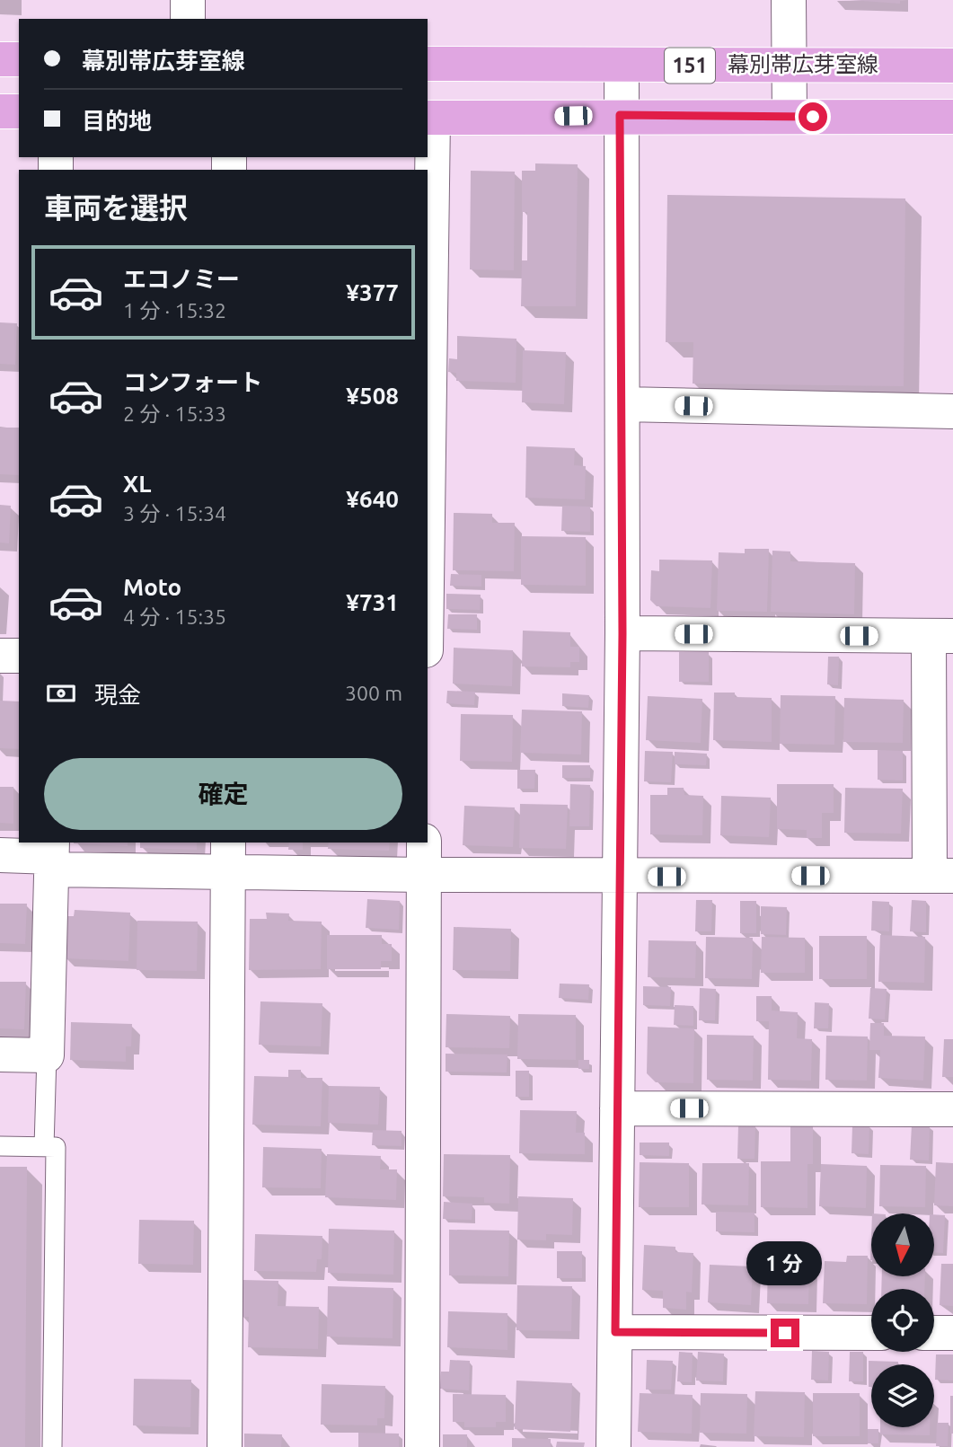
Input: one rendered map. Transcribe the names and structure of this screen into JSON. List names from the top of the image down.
{
  "streets": {
    "main road": ["幕別帯広芽室線", "151"]
  },
  "north": "bottom",
  "page": {
    "banner": ["幕別帯広芽室線", "目的地"],
    "heading": "車両を選択",
    "list": [
      {
        "name": "エコノミー",
        "note": "1 分 · 15:32",
        "value": "¥377"
      },
      {
        "name": "コンフォート",
        "note": "2 分 · 15:33",
        "value": "¥508"
      },
      {
        "name": "XL",
        "note": "3 分 · 15:34",
        "value": "¥640"
      },
      {
        "name": "Moto",
        "note": "4 分 · 15:35",
        "value": "¥731"
      }
    ],
    "pay": ["現金", "300 m"],
    "buttons": "確定",
    "bubble": "1 分"
  }
}
